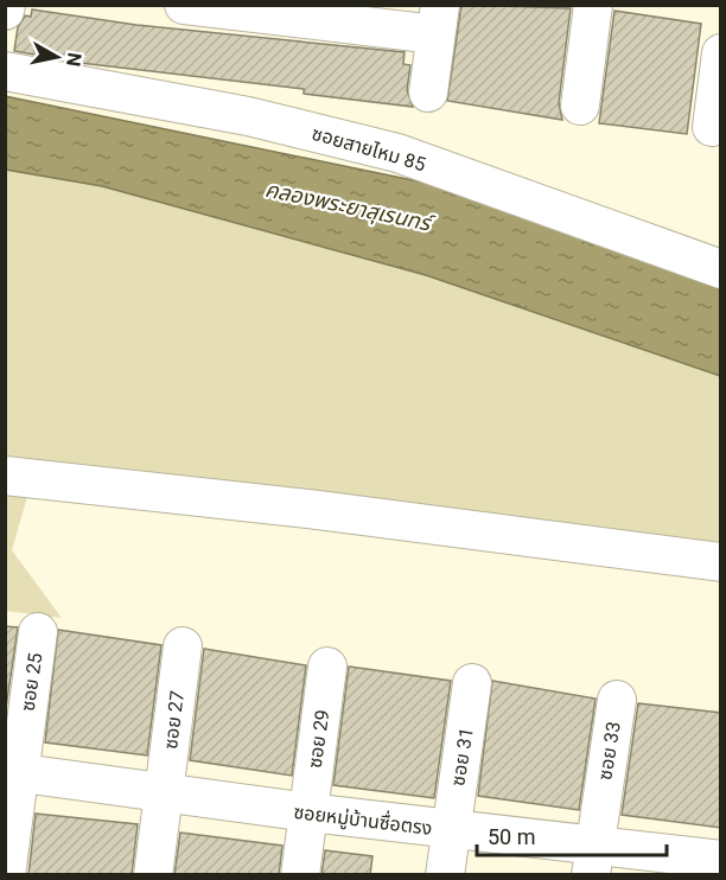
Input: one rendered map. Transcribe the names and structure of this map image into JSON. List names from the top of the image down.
{
  "streets": {
    "street": [
      "ซอยสายไหม 85",
      "ซอย 25",
      "ซอย 27",
      "ซอย 29",
      "ซอย 33",
      "ซอย 31",
      "ซอยหมู่บ้านซื่อตรง"
    ]
  },
  "crossings": [
    ["ซอย 25", "ซอยหมู่บ้านซื่อตรง"],
    ["ซอย 27", "ซอยหมู่บ้านซื่อตรง"],
    ["ซอย 29", "ซอยหมู่บ้านซื่อตรง"],
    ["ซอย 33", "ซอยหมู่บ้านซื่อตรง"],
    ["ซอย 31", "ซอยหมู่บ้านซื่อตรง"]
  ],
  "water": ["คลองพระยาสุเรนทร์"],
  "scale_bar": "50 m",
  "north": "right"
}
